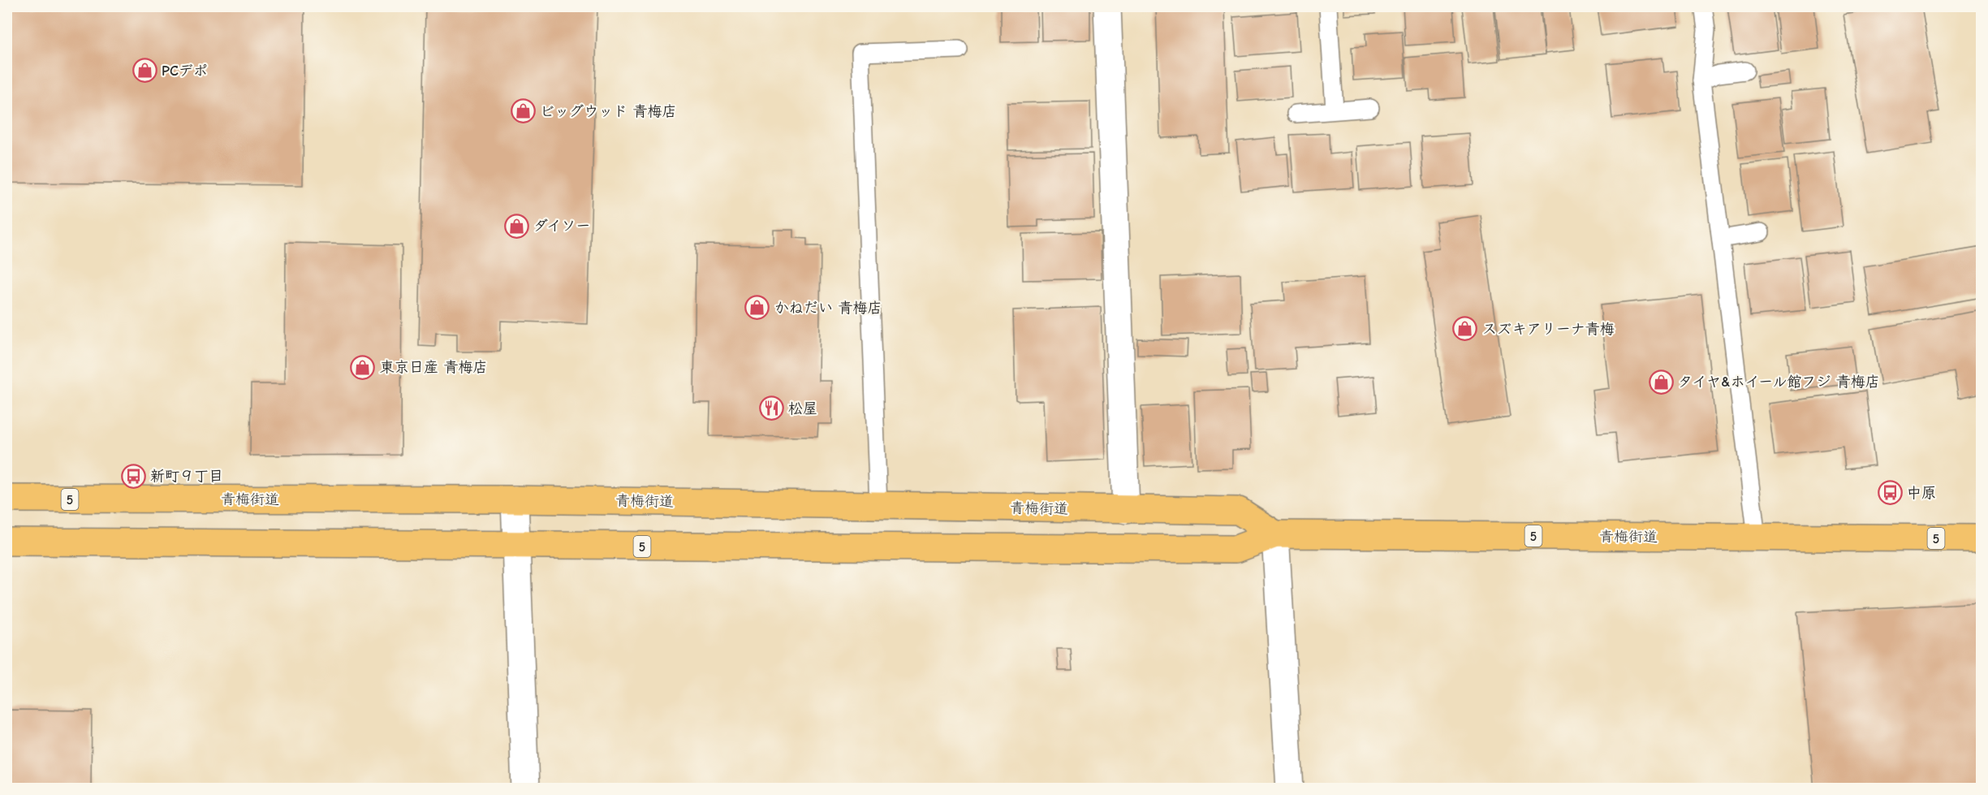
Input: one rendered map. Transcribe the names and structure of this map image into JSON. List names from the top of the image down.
{
  "streets": {
    "main road": ["5", "青梅街道"]
  },
  "places": {
    "shop": [
      "PCデポ",
      "ビッグウッド 青梅店",
      "ダイソー",
      "かねだい 青梅店",
      "スズキアリーナ青梅",
      "東京日産 青梅店",
      "タイヤ&ホイール館フジ 青梅店"
    ],
    "restaurant": ["松屋"],
    "bus stop": ["新町９丁目", "中原"]
  }
}
